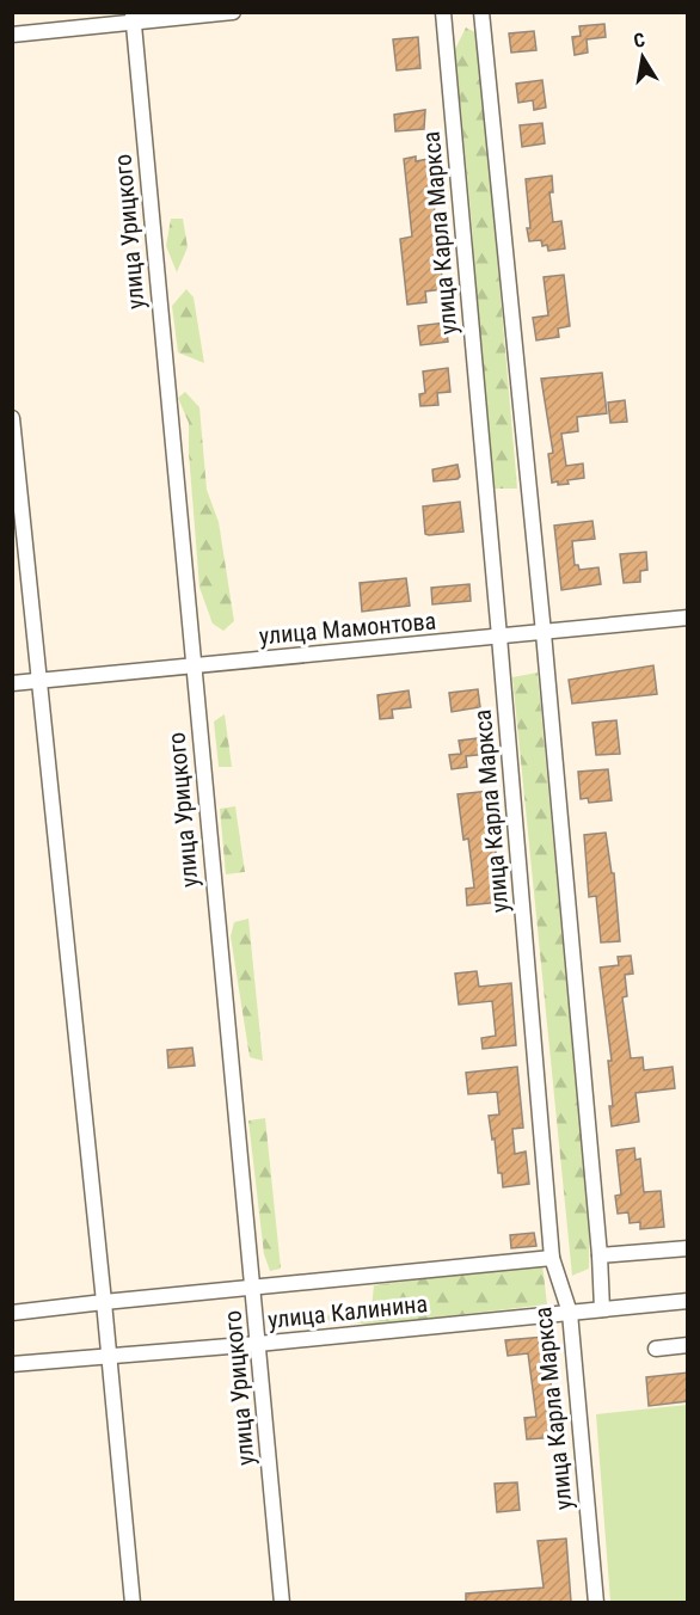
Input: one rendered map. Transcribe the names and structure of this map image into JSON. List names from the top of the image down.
{
  "streets": {
    "street": [
      "улица Урицкого",
      "улица Карла Маркса",
      "улица Мамонтова",
      "улица Калинина"
    ]
  },
  "crossings": [
    ["улица Урицкого", "улица Мамонтова"],
    ["улица Урицкого", "улица Калинина"],
    ["улица Карла Маркса", "улица Мамонтова"],
    ["улица Карла Маркса", "улица Калинина"]
  ],
  "north": "top"
}
